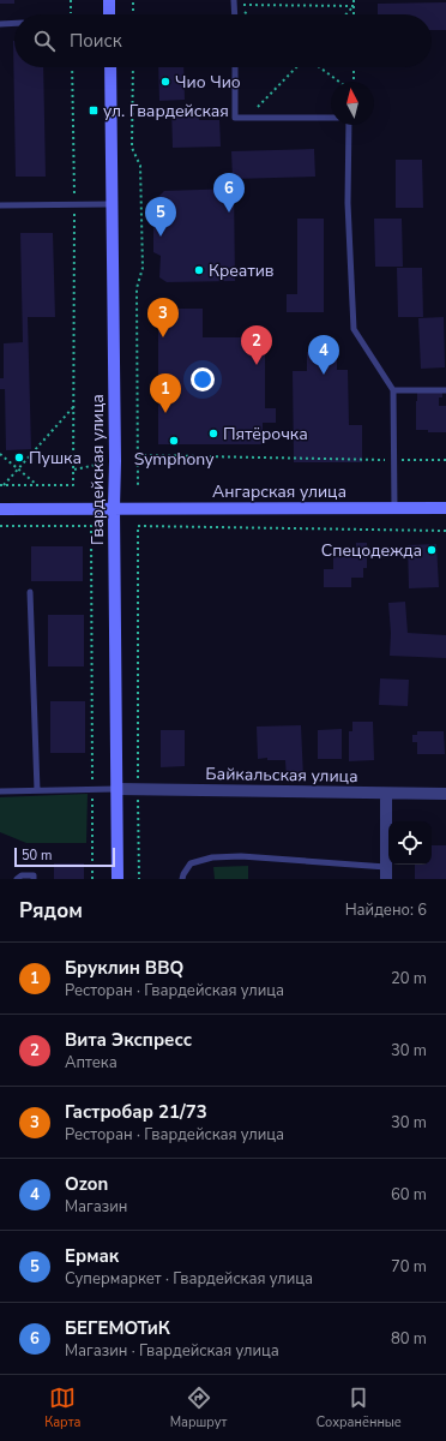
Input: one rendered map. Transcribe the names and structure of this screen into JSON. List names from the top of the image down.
{
  "streets": {
    "street": ["Гвардейская улица", "Ангарская улица", "Байкальская улица"]
  },
  "crossings": [
    ["Гвардейская улица", "Ангарская улица"],
    ["Гвардейская улица", "Байкальская улица"]
  ],
  "places": {
    "other": [
      "Чио Чио",
      "Креатив",
      "Пятёрочка",
      "Symphony",
      "Пушка",
      "Спецодежда"
    ],
    "transit": ["ул. Гвардейская"]
  },
  "scale_bar": "50 m",
  "north": "top",
  "page": {
    "search": "Поиск",
    "pins": [
      "6",
      "5",
      "3",
      "2",
      "4",
      "1"
    ],
    "scale": "50 m",
    "heading": ["Рядом", "Найдено: 6"],
    "list": [
      {
        "mark": "1",
        "name": "Бруклин BBQ",
        "note": "Ресторан · Гвардейская улица",
        "value": "20 m"
      },
      {
        "mark": "2",
        "name": "Вита Экспресс",
        "note": "Аптека",
        "value": "30 m"
      },
      {
        "mark": "3",
        "name": "Гастробар 21/73",
        "note": "Ресторан · Гвардейская улица",
        "value": "30 m"
      },
      {
        "mark": "4",
        "name": "Ozon",
        "note": "Магазин",
        "value": "60 m"
      },
      {
        "mark": "5",
        "name": "Ермак",
        "note": "Супермаркет · Гвардейская улица",
        "value": "70 m"
      },
      {
        "mark": "6",
        "name": "БЕГЕМОТиК",
        "note": "Магазин · Гвардейская улица",
        "value": "80 m"
      }
    ],
    "nav": ["Карта", "Маршрут", "Сохранённые"]
  }
}
